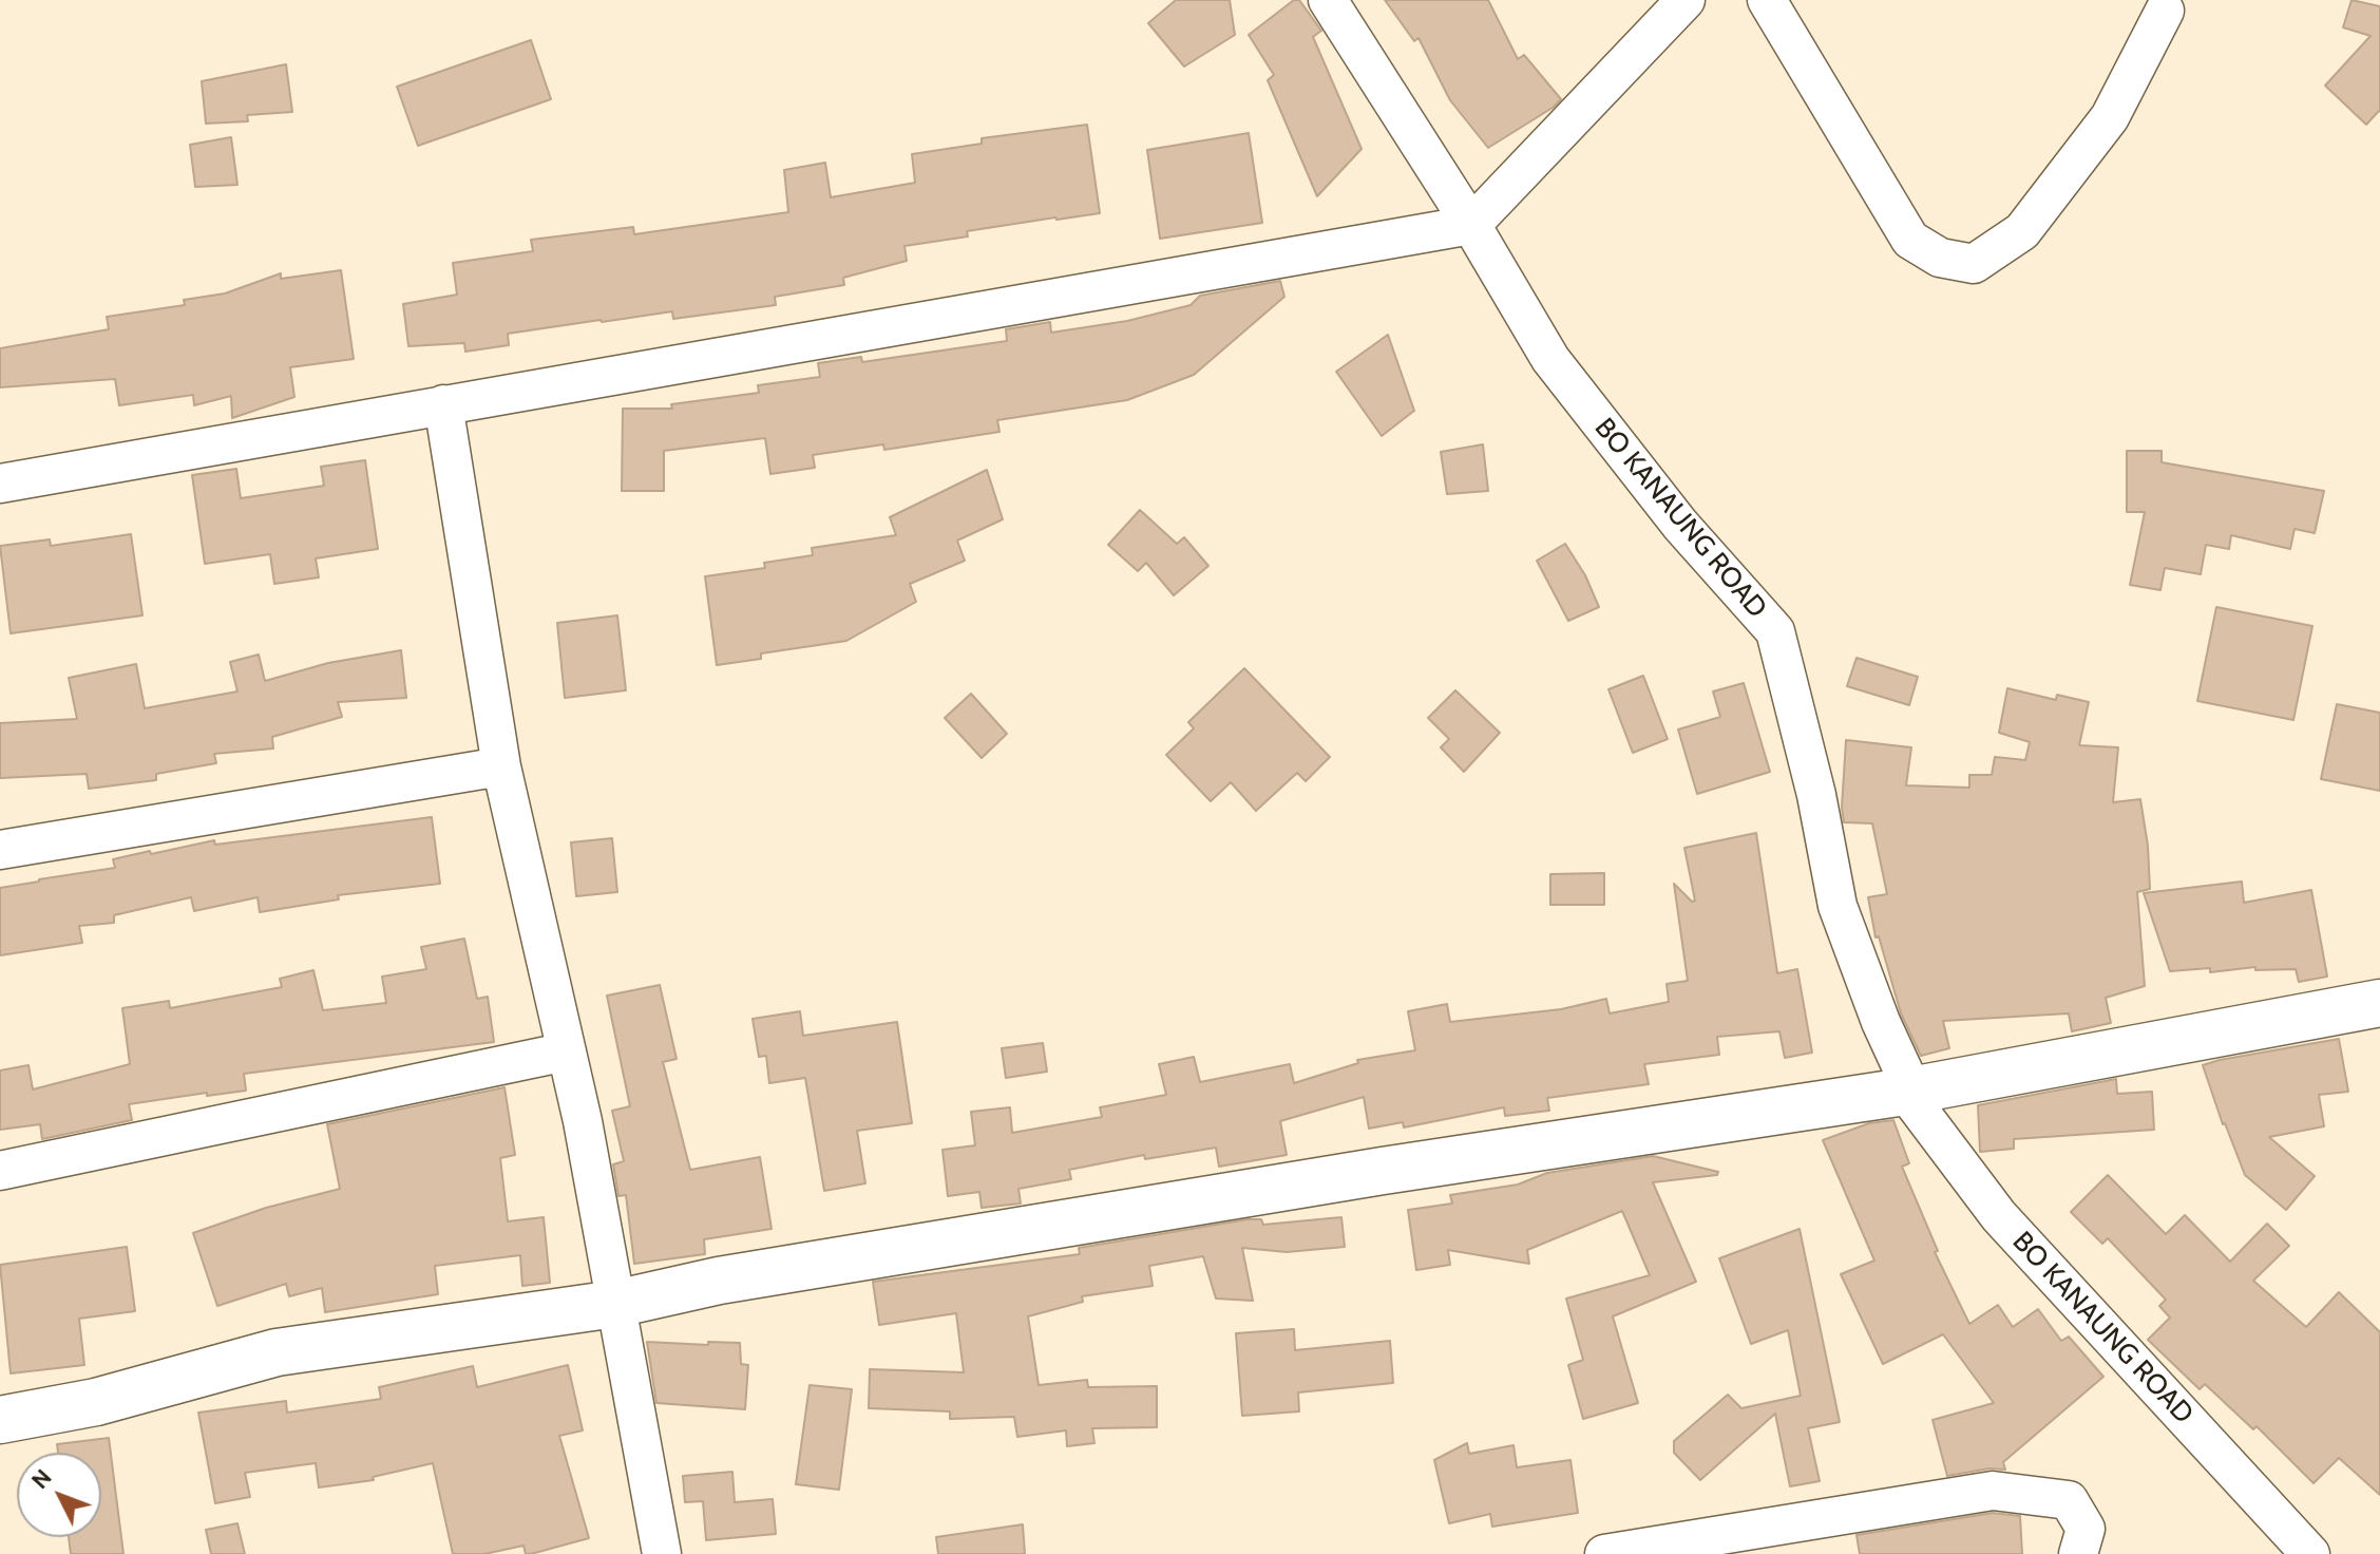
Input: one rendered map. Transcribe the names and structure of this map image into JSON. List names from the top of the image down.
{
  "streets": {
    "street": ["BO KANAUNG ROAD"]
  },
  "north": "top left"
}
